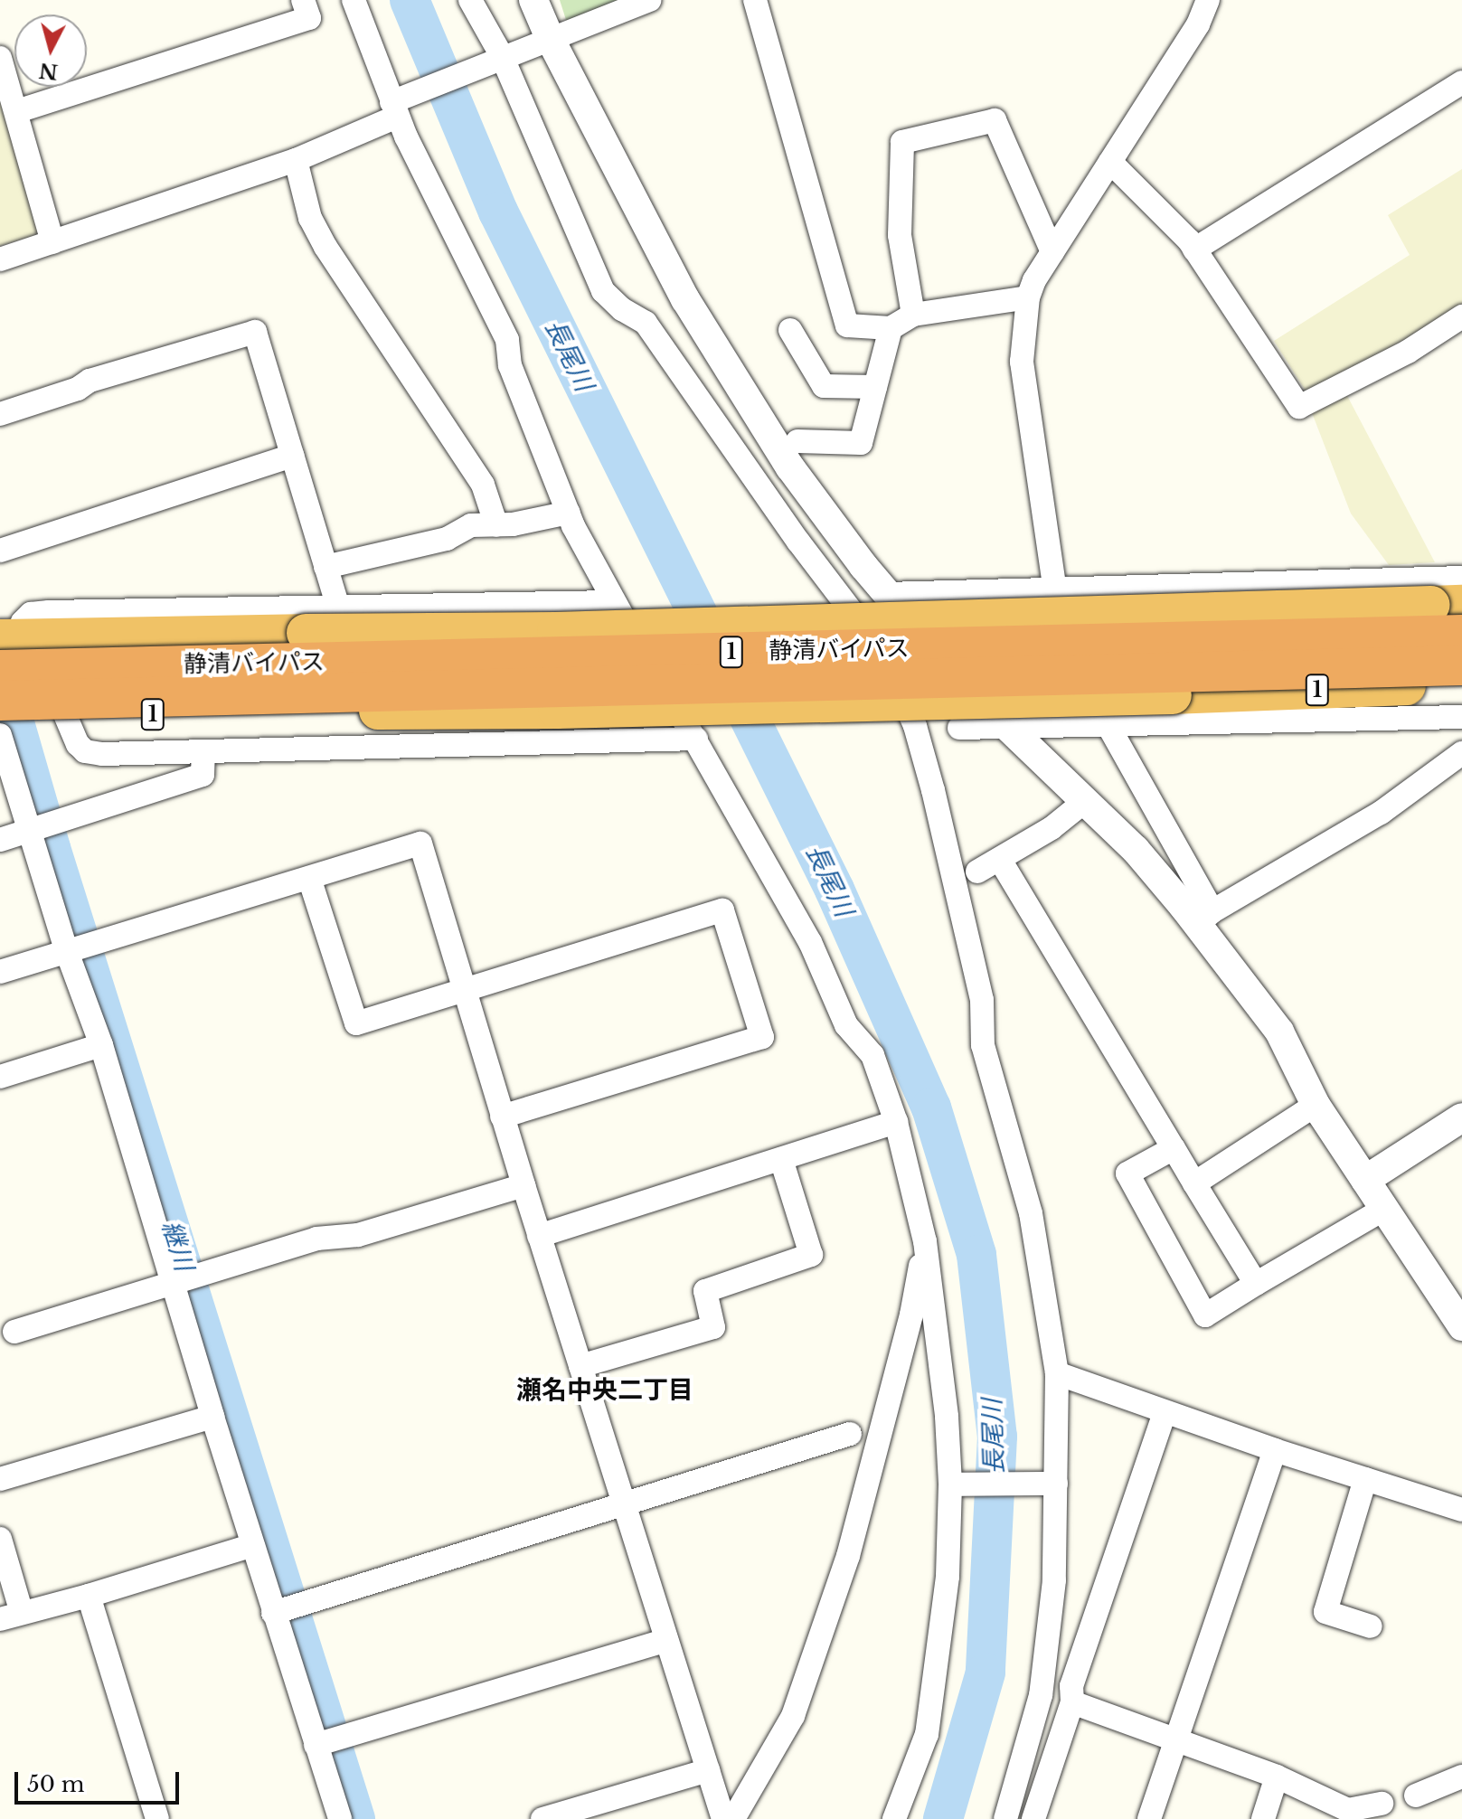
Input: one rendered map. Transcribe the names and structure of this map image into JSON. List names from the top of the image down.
{
  "streets": {
    "highway": ["静清バイパス", "1"]
  },
  "districts": ["瀬名中央二丁目"],
  "water": ["長尾川", "継川"],
  "scale_bar": "50 m",
  "north": "bottom"
}
